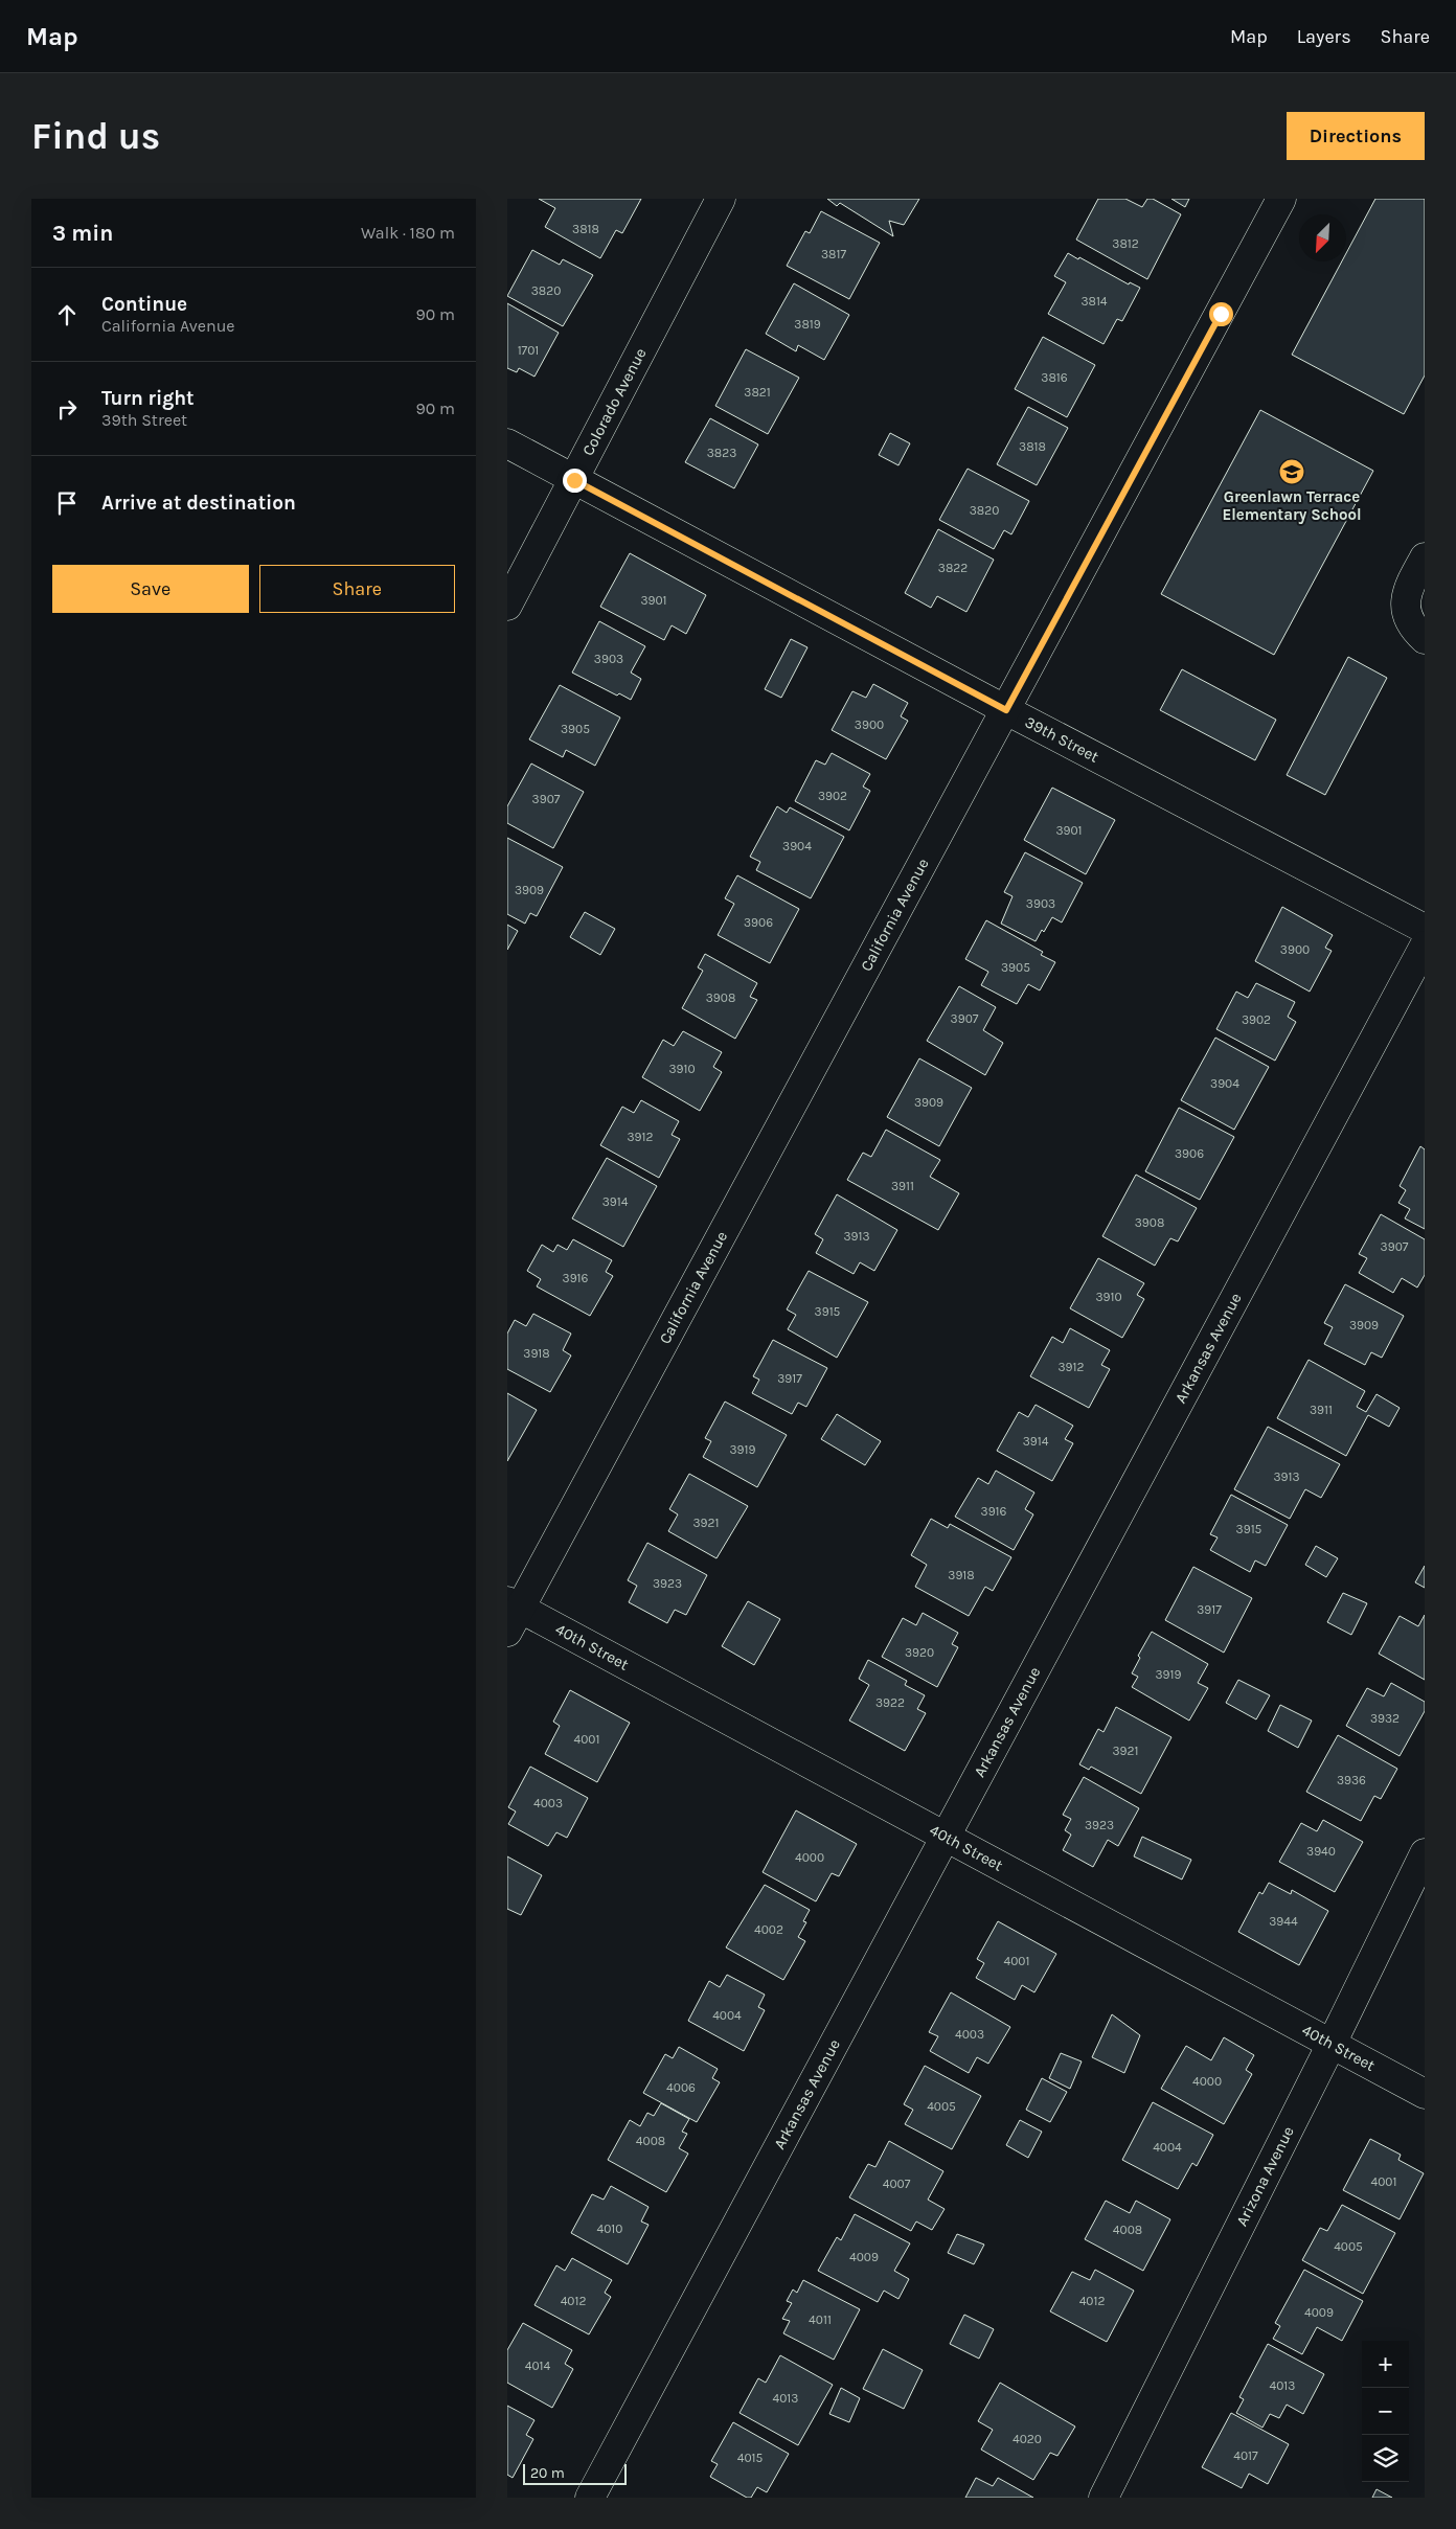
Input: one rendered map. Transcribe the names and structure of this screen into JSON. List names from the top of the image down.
{
  "streets": {
    "street": [
      "Colorado Avenue",
      "39th Street",
      "California Avenue",
      "Arkansas Avenue",
      "40th Street",
      "Arizona Avenue"
    ]
  },
  "crossings": [
    ["Colorado Avenue", "39th Street"],
    ["39th Street", "California Avenue"],
    ["California Avenue", "40th Street"],
    ["Arkansas Avenue", "40th Street"],
    ["40th Street", "Arizona Avenue"]
  ],
  "places": {
    "school or university": ["Greenlawn Terrace Elementary School"]
  },
  "house_numbers": [
    "3818",
    "3812",
    "3817",
    "3820",
    "3814",
    "3819",
    "1701",
    "3816",
    "3821",
    "3818",
    "3823",
    "3820",
    "3822",
    "3901",
    "3903",
    "3900",
    "3905",
    "3902",
    "3907",
    "3901",
    "3904",
    "3909",
    "3903",
    "3906",
    "3900",
    "3905",
    "3908",
    "3907",
    "3902",
    "3910",
    "3904",
    "3909",
    "3912",
    "3906",
    "3911",
    "3914",
    "3908",
    "3913",
    "3907",
    "3916",
    "3910",
    "3915",
    "3909",
    "3918",
    "3912",
    "3917",
    "3911",
    "3914",
    "3919",
    "3913",
    "3916",
    "3921",
    "3915",
    "3918",
    "3923",
    "3917",
    "3920",
    "3919",
    "3922",
    "3932",
    "4001",
    "3921",
    "3936",
    "4003",
    "3923",
    "3940",
    "4000",
    "3944",
    "4002",
    "4001",
    "4004",
    "4003",
    "4000",
    "4006",
    "4005",
    "4008",
    "4004",
    "4001",
    "4007",
    "4010",
    "4008",
    "4005",
    "4009",
    "4012",
    "4012",
    "4009",
    "4011",
    "4014",
    "4013",
    "4013",
    "4020",
    "4017",
    "4015"
  ],
  "scale_bar": "20 m",
  "north": "bottom left",
  "page": {
    "header": "Map",
    "nav": ["Map", "Layers", "Share"],
    "buttons": [
      "Directions",
      ["Save", "Share"]
    ],
    "title": "Find us",
    "heading": ["3 min", "Walk · 180 m"],
    "list": [
      ["Continue", "California Avenue", "90 m"],
      ["Turn right", "39th Street", "90 m"],
      "Arrive at destination"
    ],
    "map_buttons": ["+", "−"],
    "scale": "20 m"
  }
}
